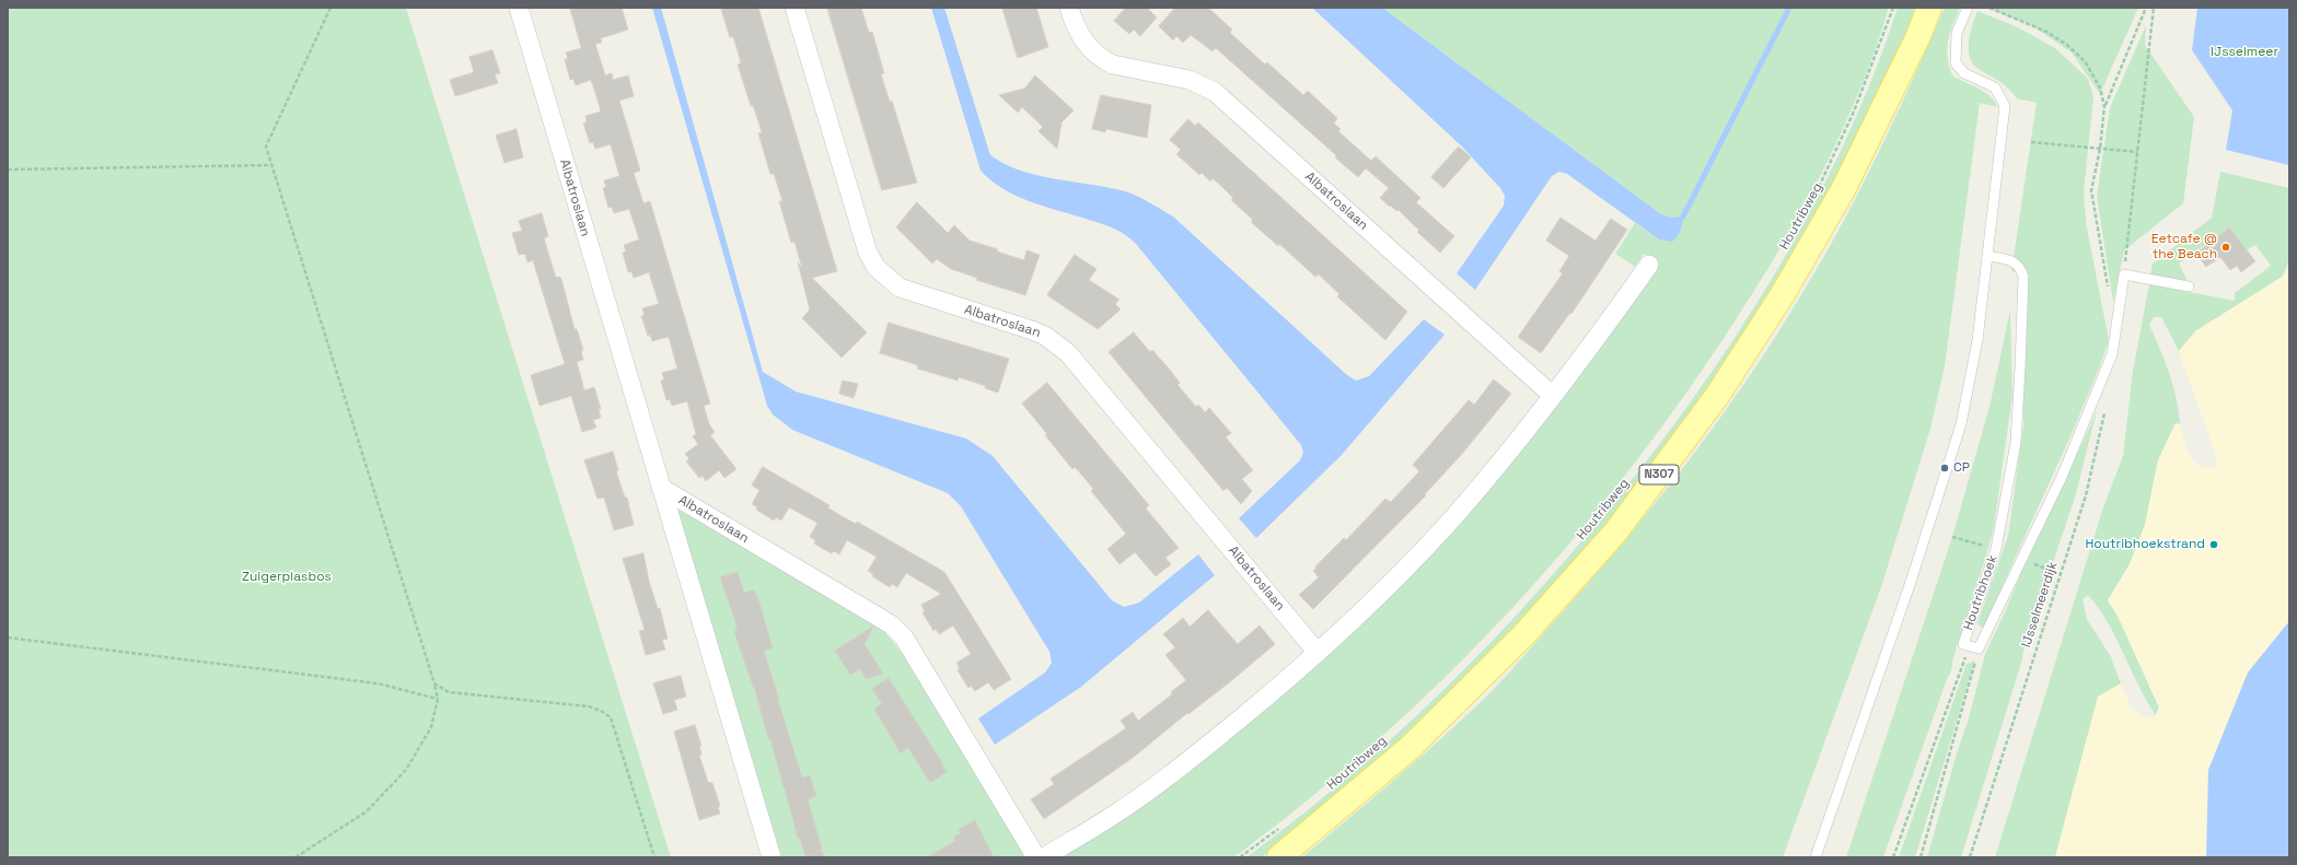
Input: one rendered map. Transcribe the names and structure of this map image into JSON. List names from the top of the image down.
{
  "streets": {
    "main road": ["Houtribweg", "N307"],
    "street": ["Albatroslaan"],
    "lane": ["Houtribhoek"],
    "path": ["IJsselmeerdijk"]
  },
  "parks": ["IJsselmeer", "Zuigerplasbos"],
  "places": ["Eetcafe @ the Beach", "CP", "Houtribhoekstrand"]
}
